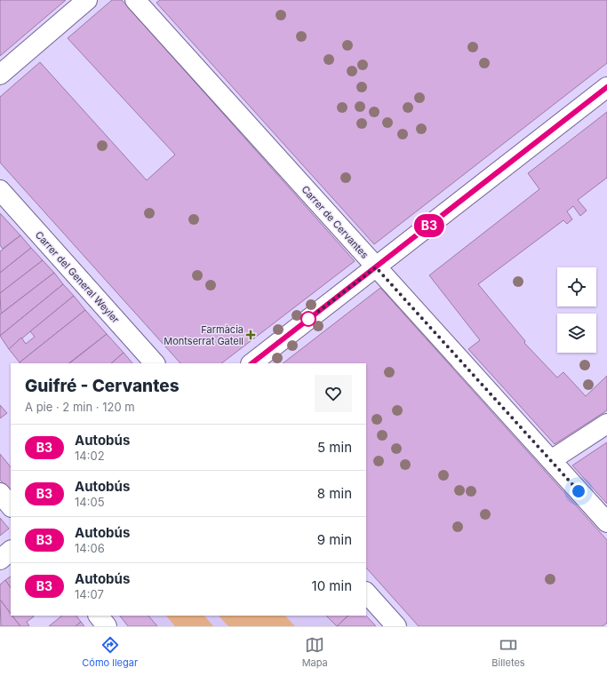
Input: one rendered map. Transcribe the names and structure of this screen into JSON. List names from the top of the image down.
{
  "streets": {
    "street": ["Carrer de Cervantes", "Carrer del General Weyler"]
  },
  "places": {
    "health": ["Farmàcia Montserrat Gatell"]
  },
  "lines": ["bus line B3"],
  "page": {
    "on_map": "B3",
    "heading": ["Guifré - Cervantes", "A pie · 2 min · 120 m"],
    "list": [
      {
        "mark": "B3",
        "name": "Autobús",
        "note": "14:02",
        "value": "5 min"
      },
      {
        "mark": "B3",
        "name": "Autobús",
        "note": "14:05",
        "value": "8 min"
      },
      {
        "mark": "B3",
        "name": "Autobús",
        "note": "14:06",
        "value": "9 min"
      },
      {
        "mark": "B3",
        "name": "Autobús",
        "note": "14:07",
        "value": "10 min"
      }
    ],
    "tabs": ["Cómo llegar", "Mapa", "Billetes"]
  }
}
